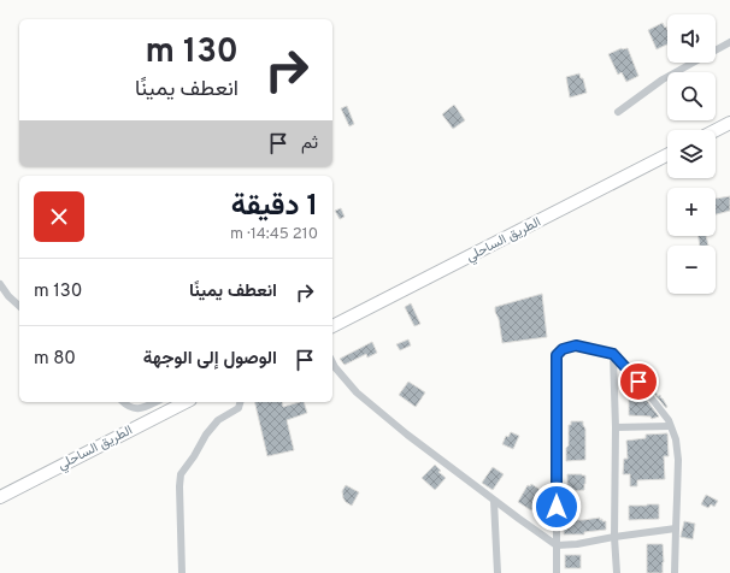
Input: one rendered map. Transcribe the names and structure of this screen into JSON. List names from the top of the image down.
{
  "streets": {
    "highway": ["الطريق الساحلي"]
  },
  "page": {
    "map_buttons": ["+", "−"],
    "turn": ["130 m", "انعطف يمينًا"],
    "then": "ثم",
    "heading": ["1 دقيقة", "210 m · 14:45"],
    "list": [
      {
        "name": "انعطف يمينًا",
        "value": "130 m"
      },
      {
        "name": "الوصول إلى الوجهة",
        "value": "80 m"
      }
    ]
  }
}
